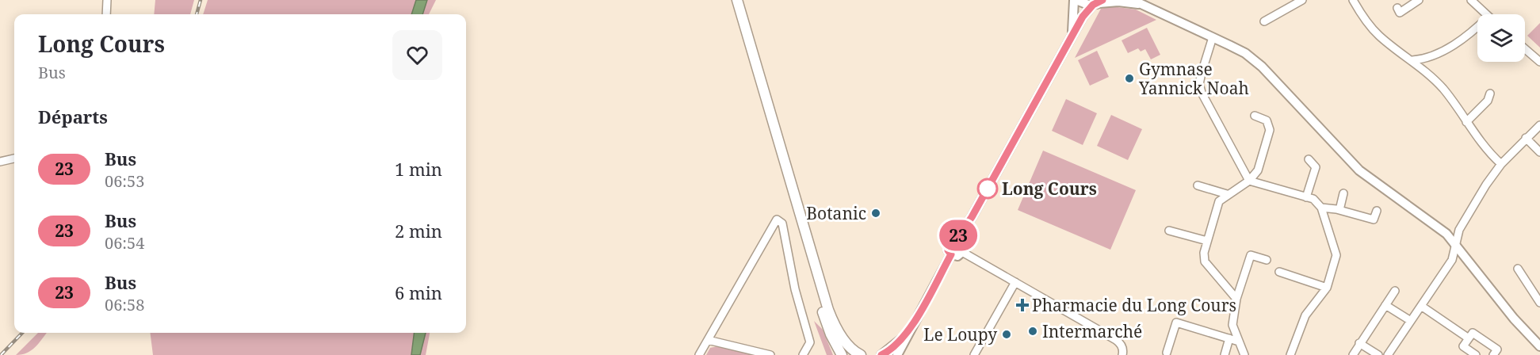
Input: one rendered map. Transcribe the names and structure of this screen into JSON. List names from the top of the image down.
{
  "places": {
    "other": [
      "Gymnase Yannick Noah",
      "Long Cours",
      "Botanic",
      "Intermarché",
      "Le Loupy"
    ],
    "health": ["Pharmacie du Long Cours"]
  },
  "lines": ["bus line 23"],
  "page": {
    "on_map": "23",
    "heading": [
      ["Long Cours", "Bus"],
      "Départs"
    ],
    "list": [
      {
        "mark": "23",
        "name": "Bus",
        "note": "06:53",
        "value": "1 min"
      },
      {
        "mark": "23",
        "name": "Bus",
        "note": "06:54",
        "value": "2 min"
      },
      {
        "mark": "23",
        "name": "Bus",
        "note": "06:58",
        "value": "6 min"
      }
    ]
  }
}
